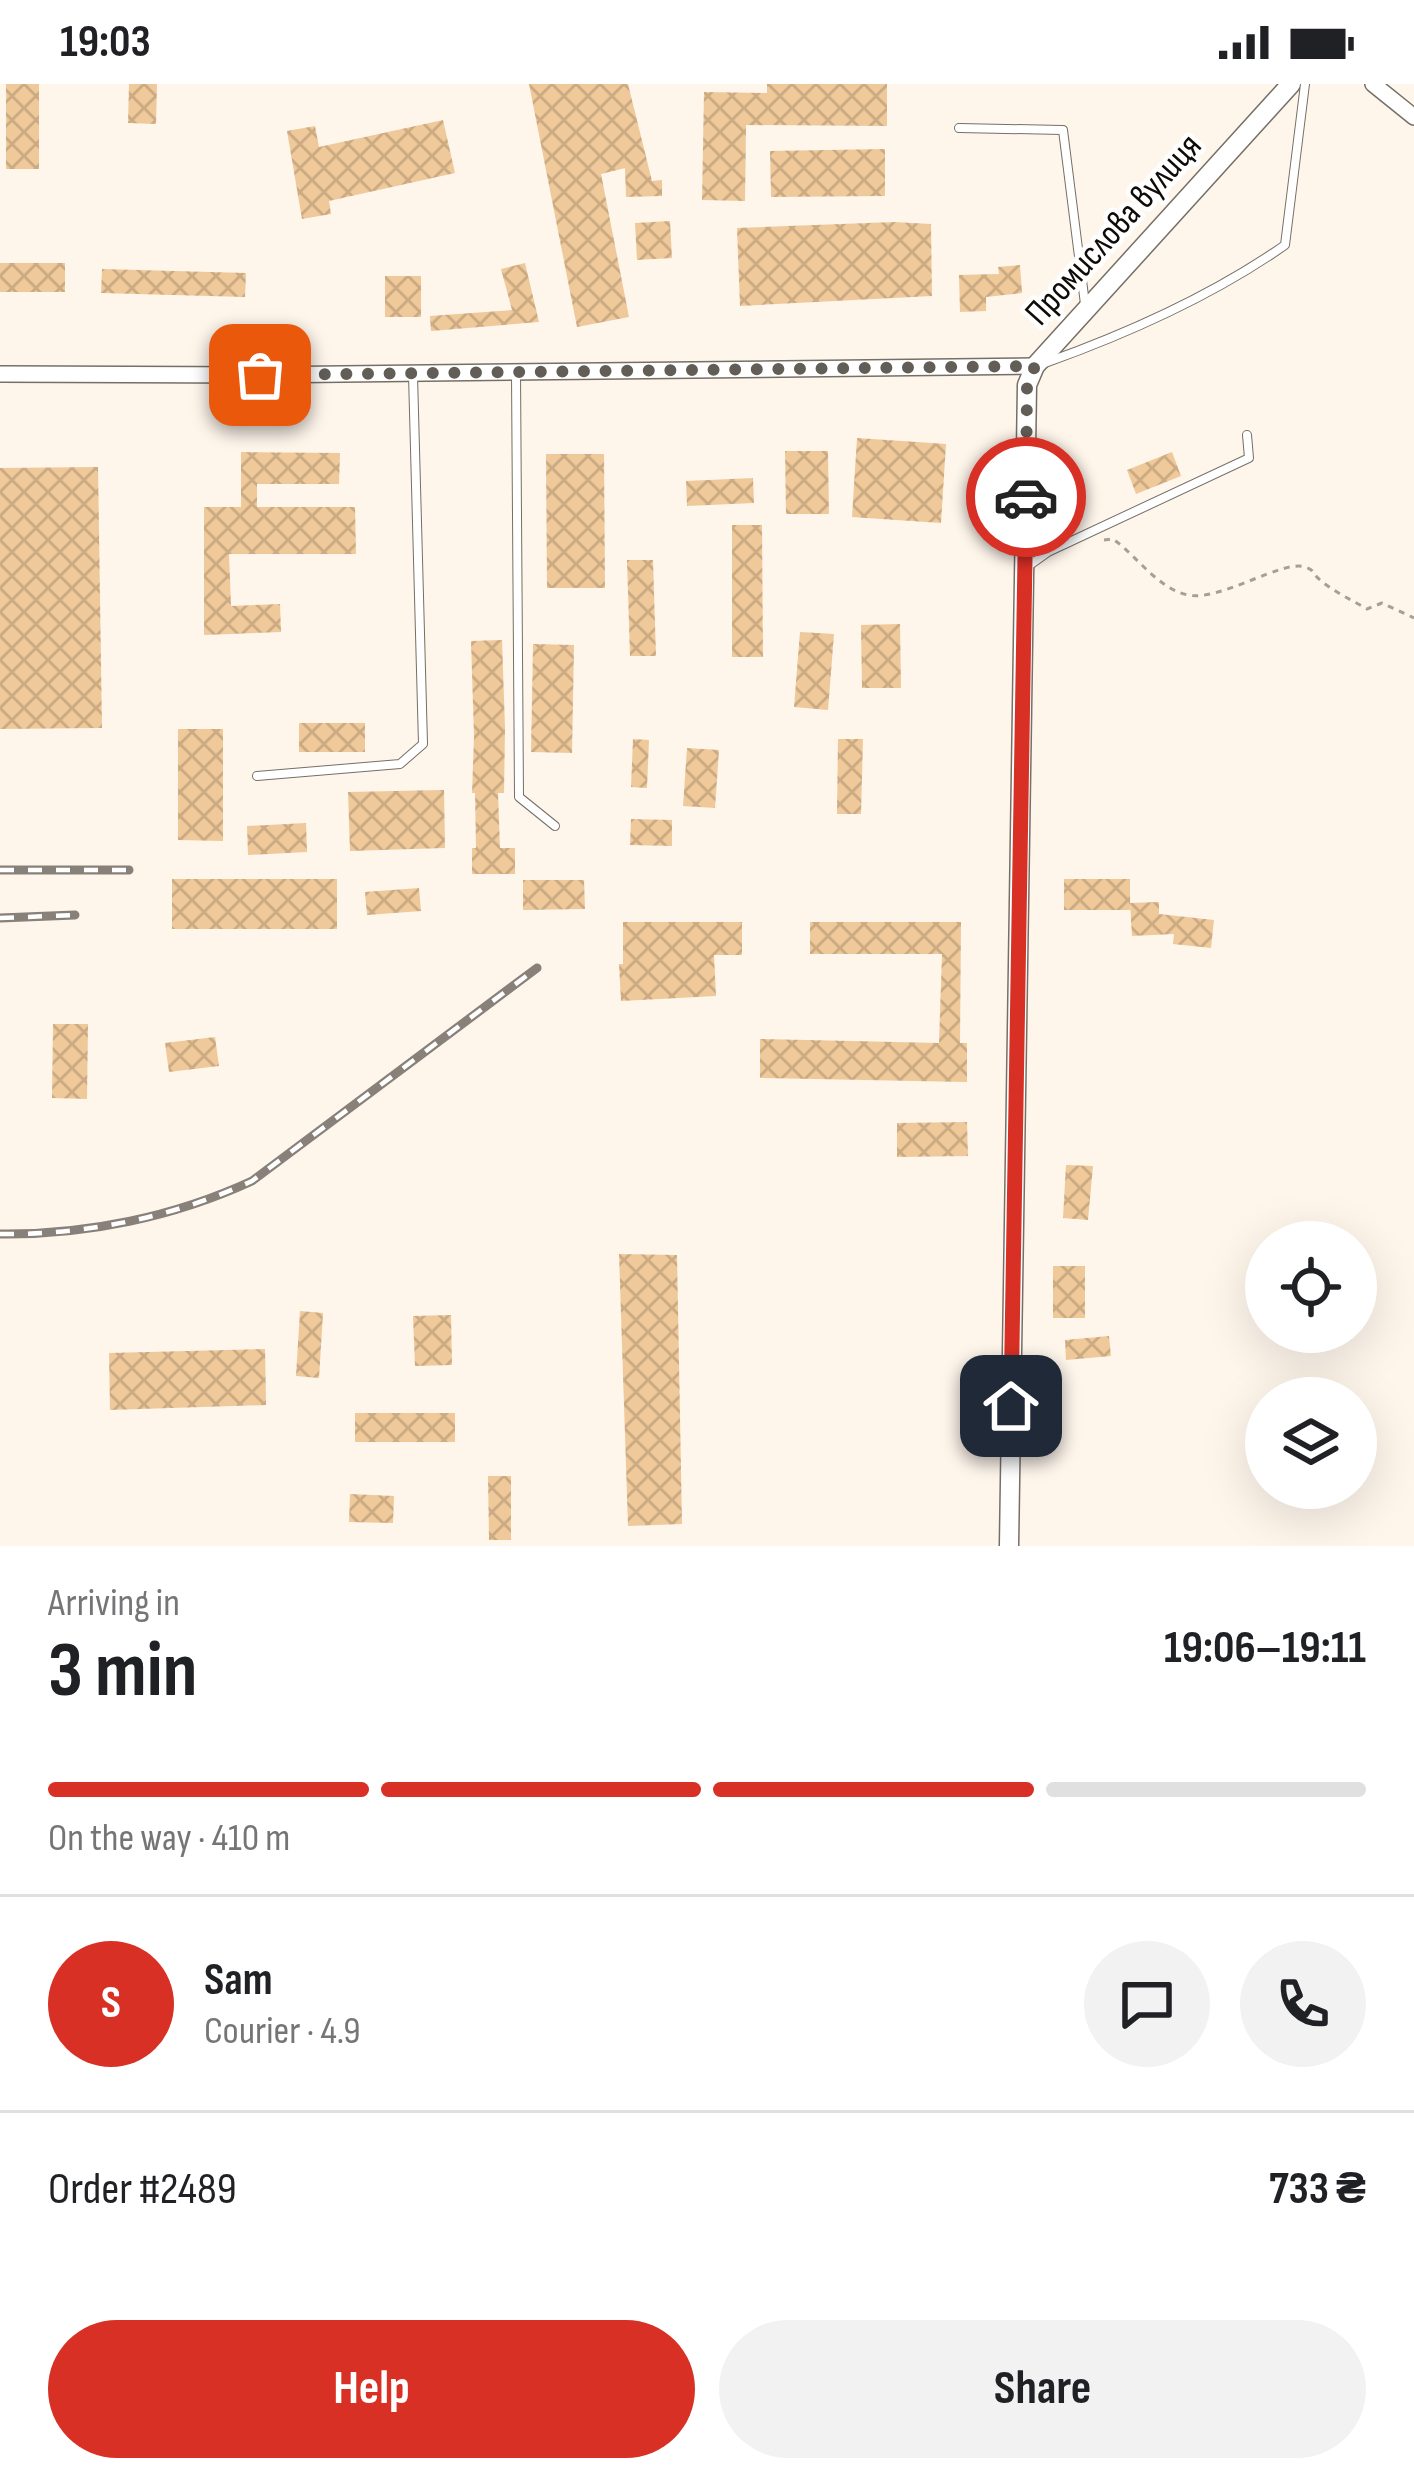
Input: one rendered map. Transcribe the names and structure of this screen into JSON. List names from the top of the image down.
{
  "streets": {
    "street": ["Промислова вулиця"]
  },
  "page": {
    "status": "19:03",
    "heading": ["3 min", "Arriving in", "19:06–19:11"],
    "panel": [
      "Sam",
      "Courier · 4.9",
      "Order #2489",
      "733 ₴"
    ],
    "bar": "On the way · 410 m",
    "round": "S",
    "buttons": ["Help", "Share"]
  }
}
